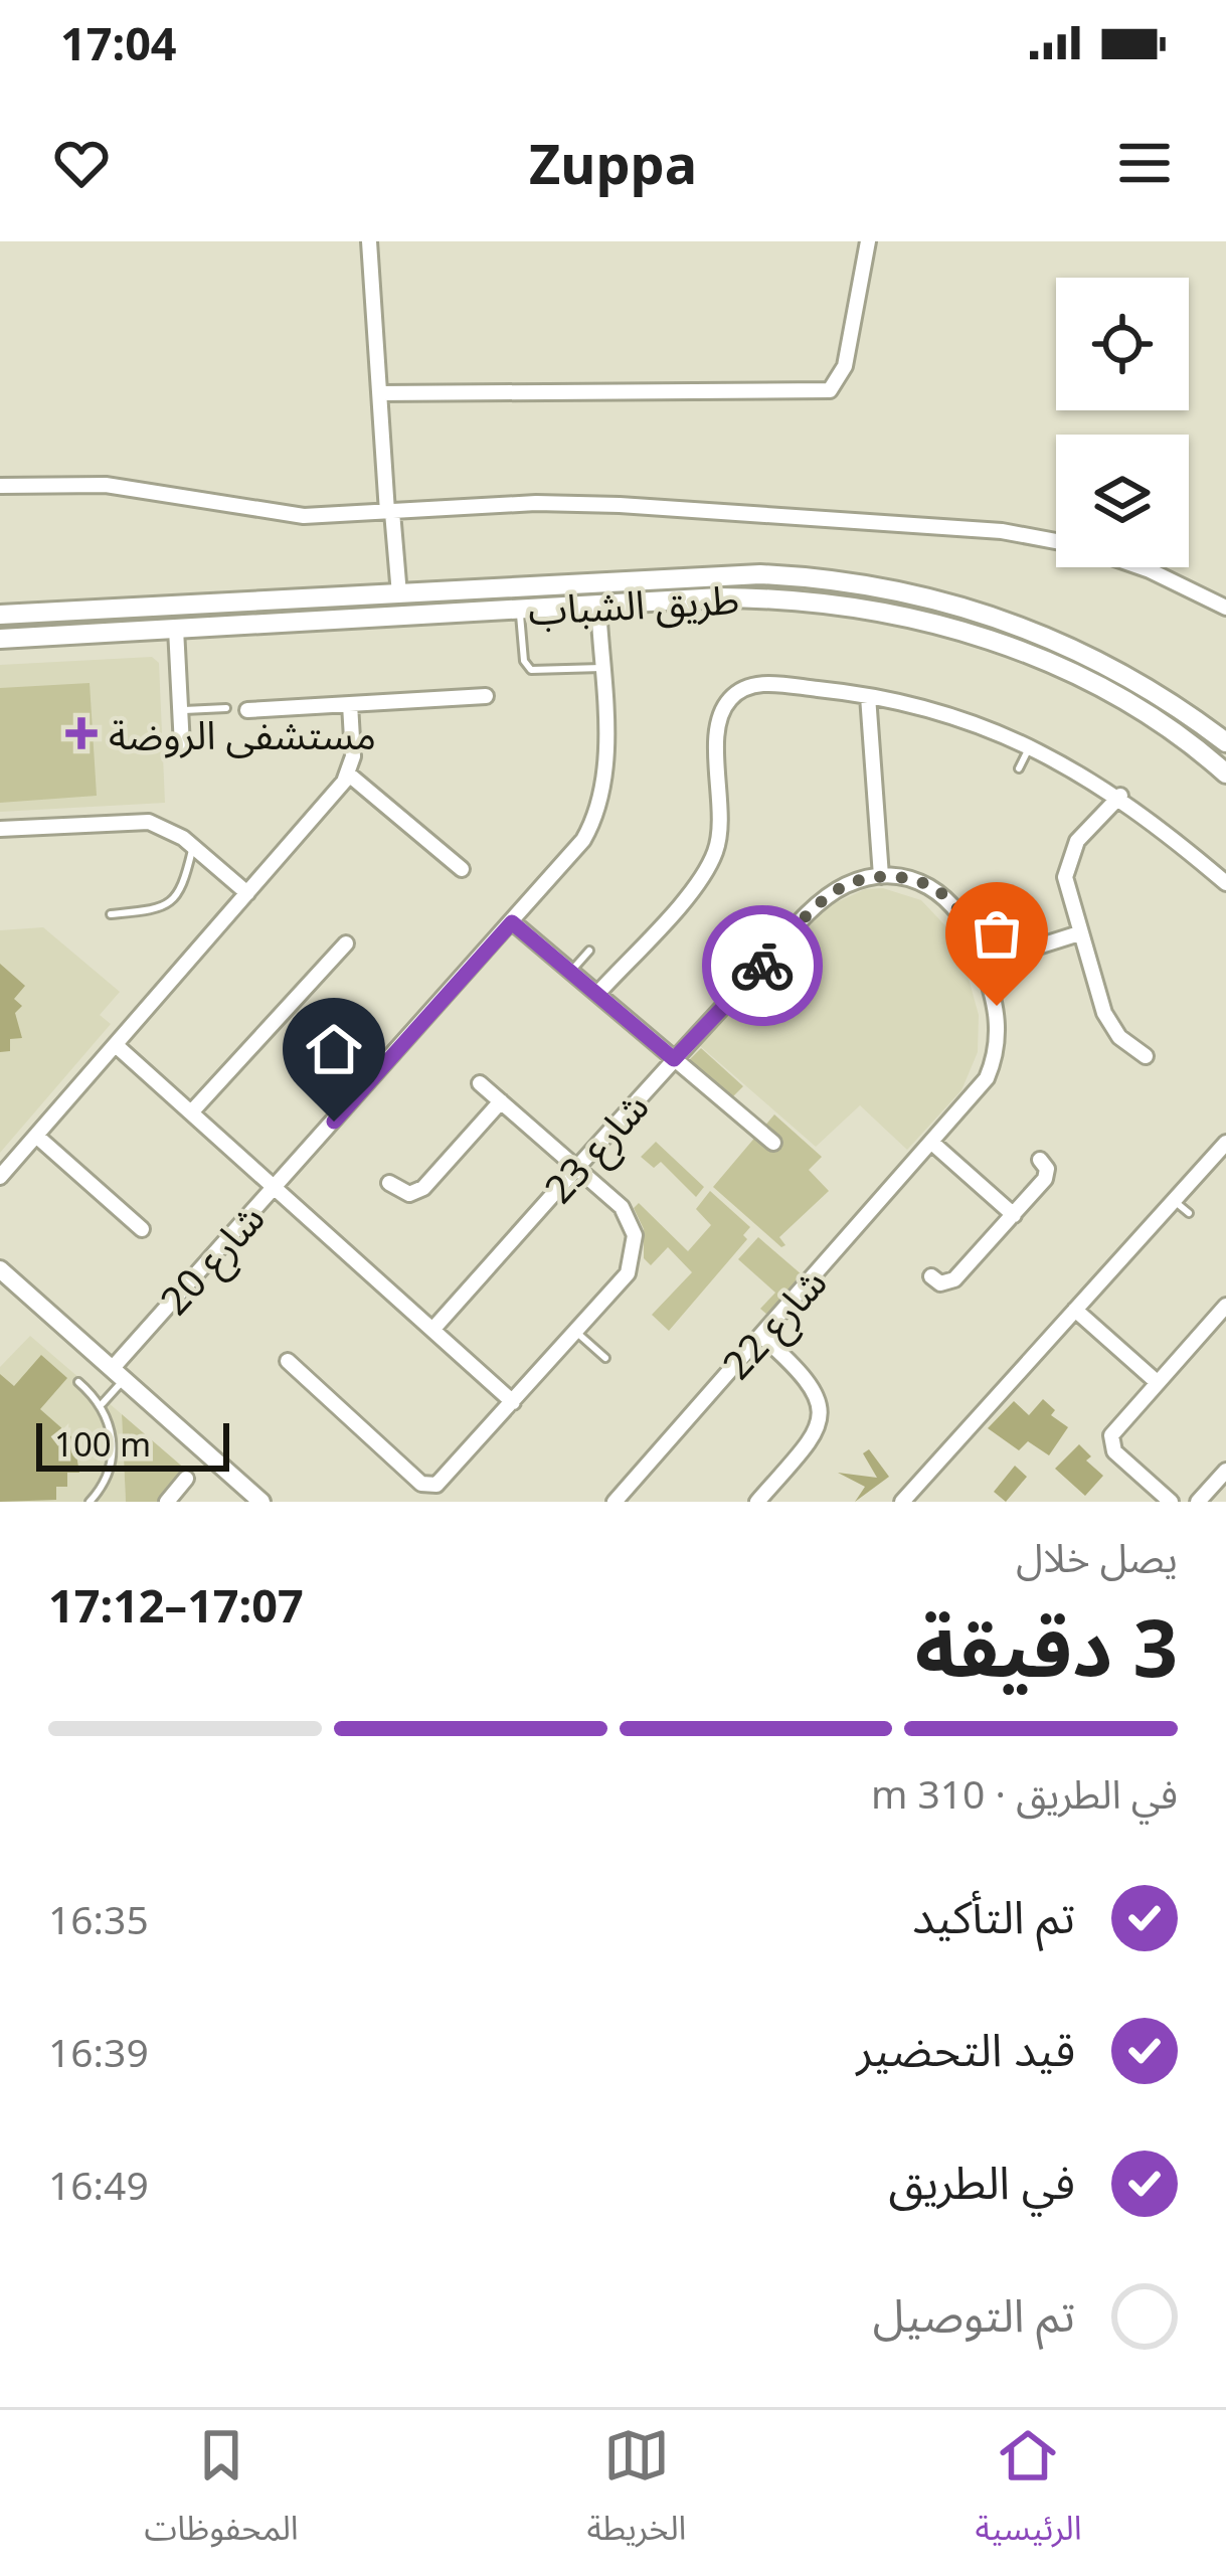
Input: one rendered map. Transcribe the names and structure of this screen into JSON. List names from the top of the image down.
{
  "streets": {
    "main road": ["طريق الشباب"],
    "street": ["شارع 23", "شارع 20", "شارع 22"]
  },
  "crossings": [
    ["طريق الشباب", "شارع 20"]
  ],
  "places": {
    "health": ["مستشفى الروضة"]
  },
  "scale_bar": "100 m",
  "page": {
    "status": "17:04",
    "header": "Zuppa",
    "scale": "100 m",
    "heading": ["3 دقيقة", "يصل خلال", "17:07–17:12"],
    "bar": "في الطريق · 310 m",
    "list": [
      ["تم التأكيد", "16:35"],
      ["قيد التحضير", "16:39"],
      ["في الطريق", "16:49"],
      "تم التوصيل"
    ],
    "tabs": ["الرئيسية", "الخريطة", "المحفوظات"]
  }
}
